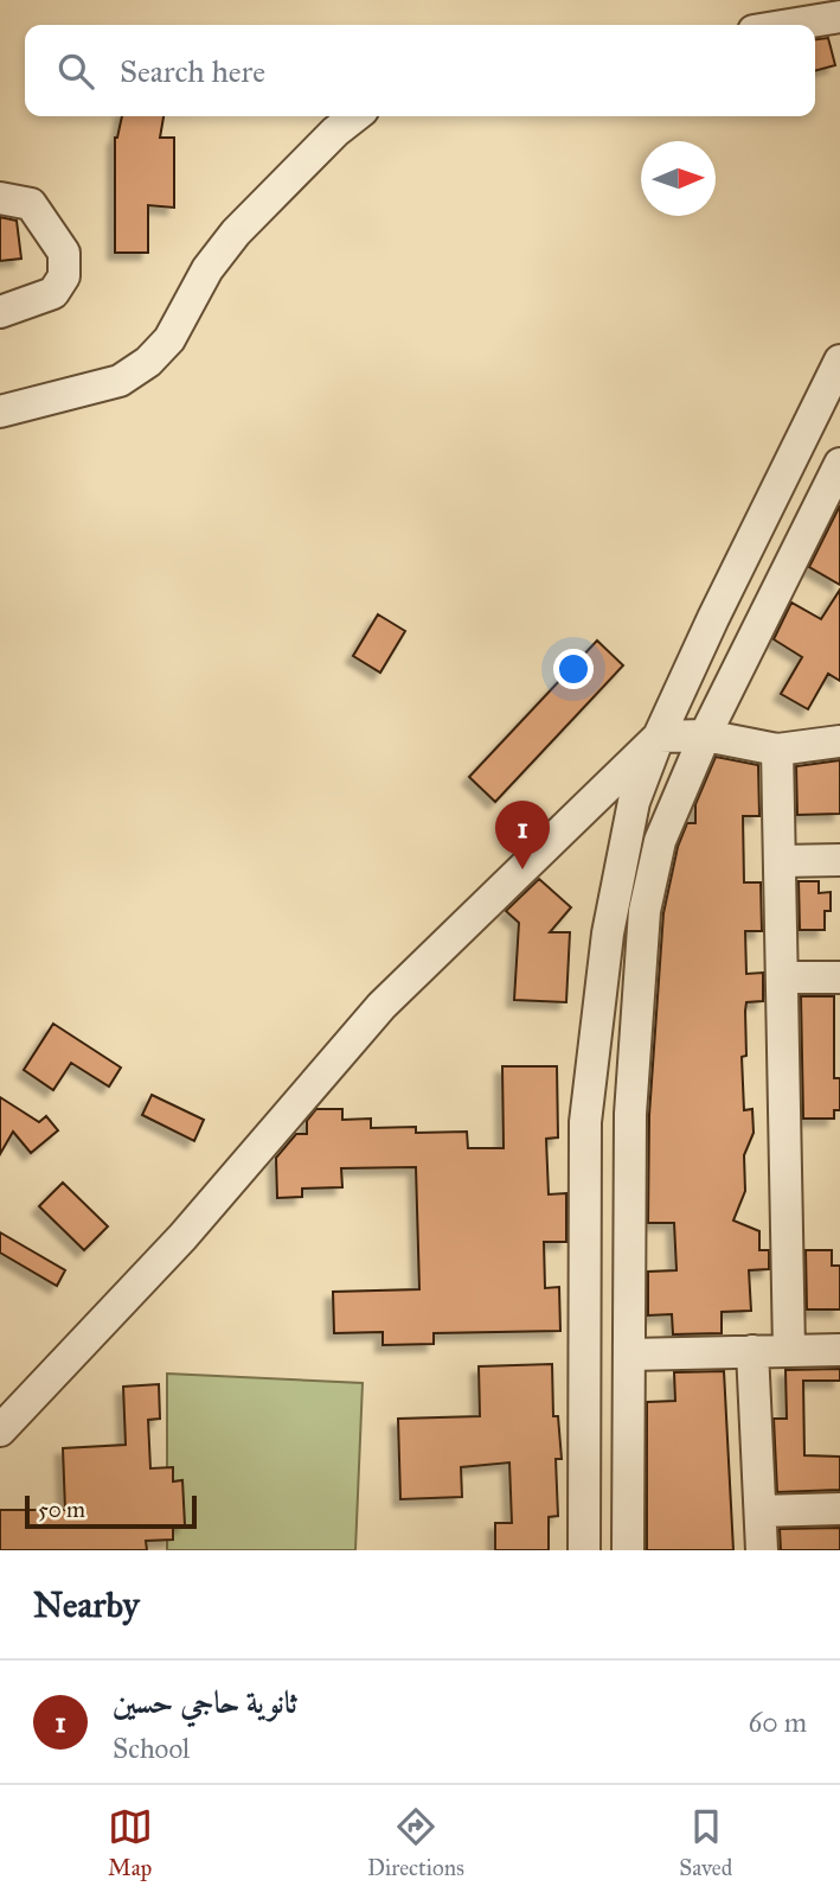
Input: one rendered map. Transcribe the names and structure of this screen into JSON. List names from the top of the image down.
{
  "scale_bar": "50 m",
  "north": "right",
  "page": {
    "search": "Search here",
    "pins": "1",
    "scale": "50 m",
    "heading": "Nearby",
    "list": [
      {
        "mark": "1",
        "name": "ثانوية حاجي حسين",
        "note": "School",
        "value": "60 m"
      }
    ],
    "nav": ["Map", "Directions", "Saved"]
  }
}
